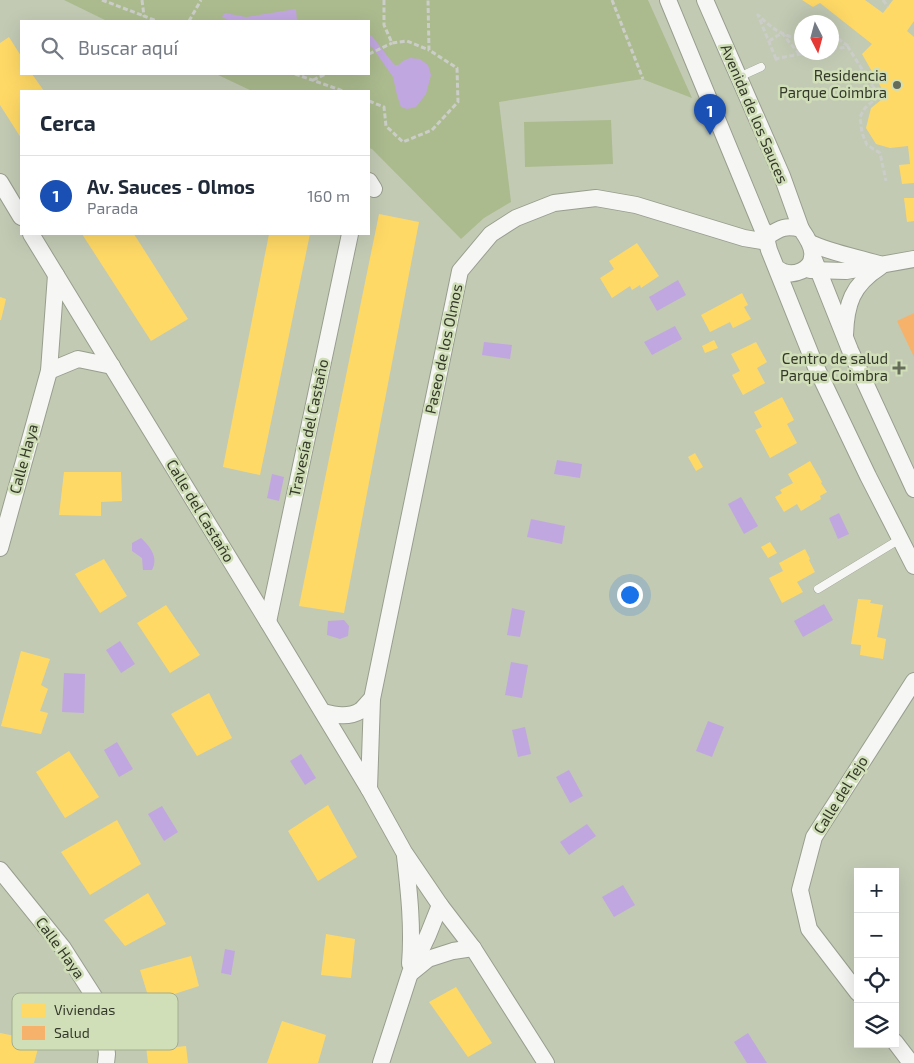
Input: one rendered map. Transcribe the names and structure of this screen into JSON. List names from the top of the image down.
{
  "streets": {
    "street": [
      "Avenida de los Sauces",
      "Paseo de los Olmos",
      "Travesía del Castaño",
      "Calle Haya",
      "Calle del Castaño",
      "Calle del Tejo"
    ]
  },
  "crossings": [
    ["Avenida de los Sauces", "Paseo de los Olmos"],
    ["Paseo de los Olmos", "Calle del Castaño"],
    ["Travesía del Castaño", "Calle del Castaño"],
    ["Calle Haya", "Calle del Castaño"]
  ],
  "places": {
    "other": ["Residencia Parque Coimbra"],
    "health": ["Centro de salud Parque Coimbra"]
  },
  "legend": ["Viviendas", "Salud"],
  "north": "bottom",
  "page": {
    "search": "Buscar aquí",
    "heading": "Cerca",
    "pins": "1",
    "list": [
      {
        "mark": "1",
        "name": "Av. Sauces - Olmos",
        "note": "Parada",
        "value": "160 m"
      }
    ],
    "map_buttons": ["+", "−"]
  }
}
